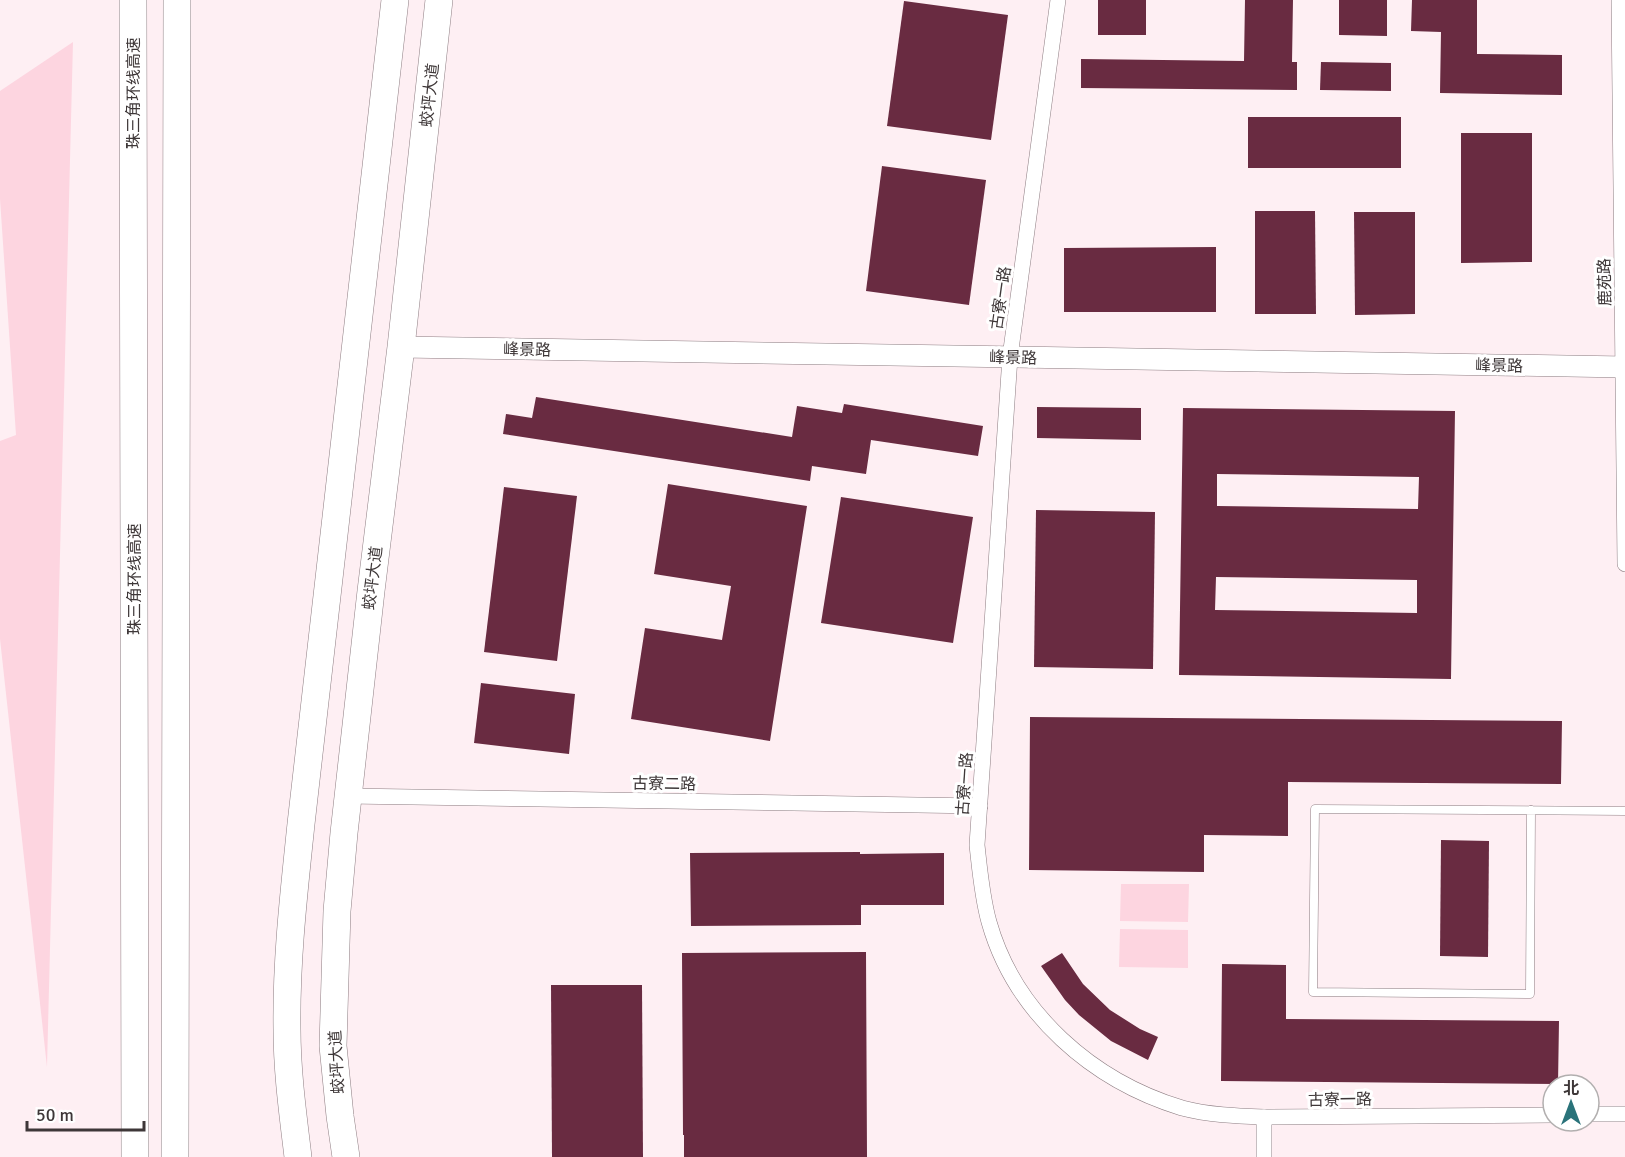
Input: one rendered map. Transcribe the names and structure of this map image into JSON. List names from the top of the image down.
{
  "streets": {
    "highway": ["珠三角环线高速", "蛟坪大道"],
    "street": [
      "鹿苑路",
      "古寮一路",
      "峰景路",
      "古寮二路"
    ]
  },
  "crossings": [
    ["蛟坪大道", "峰景路"],
    ["蛟坪大道", "古寮二路"],
    ["鹿苑路", "峰景路"],
    ["古寮一路", "峰景路"],
    ["古寮一路", "古寮二路"]
  ],
  "scale_bar": "50 m",
  "north": "top"
}
